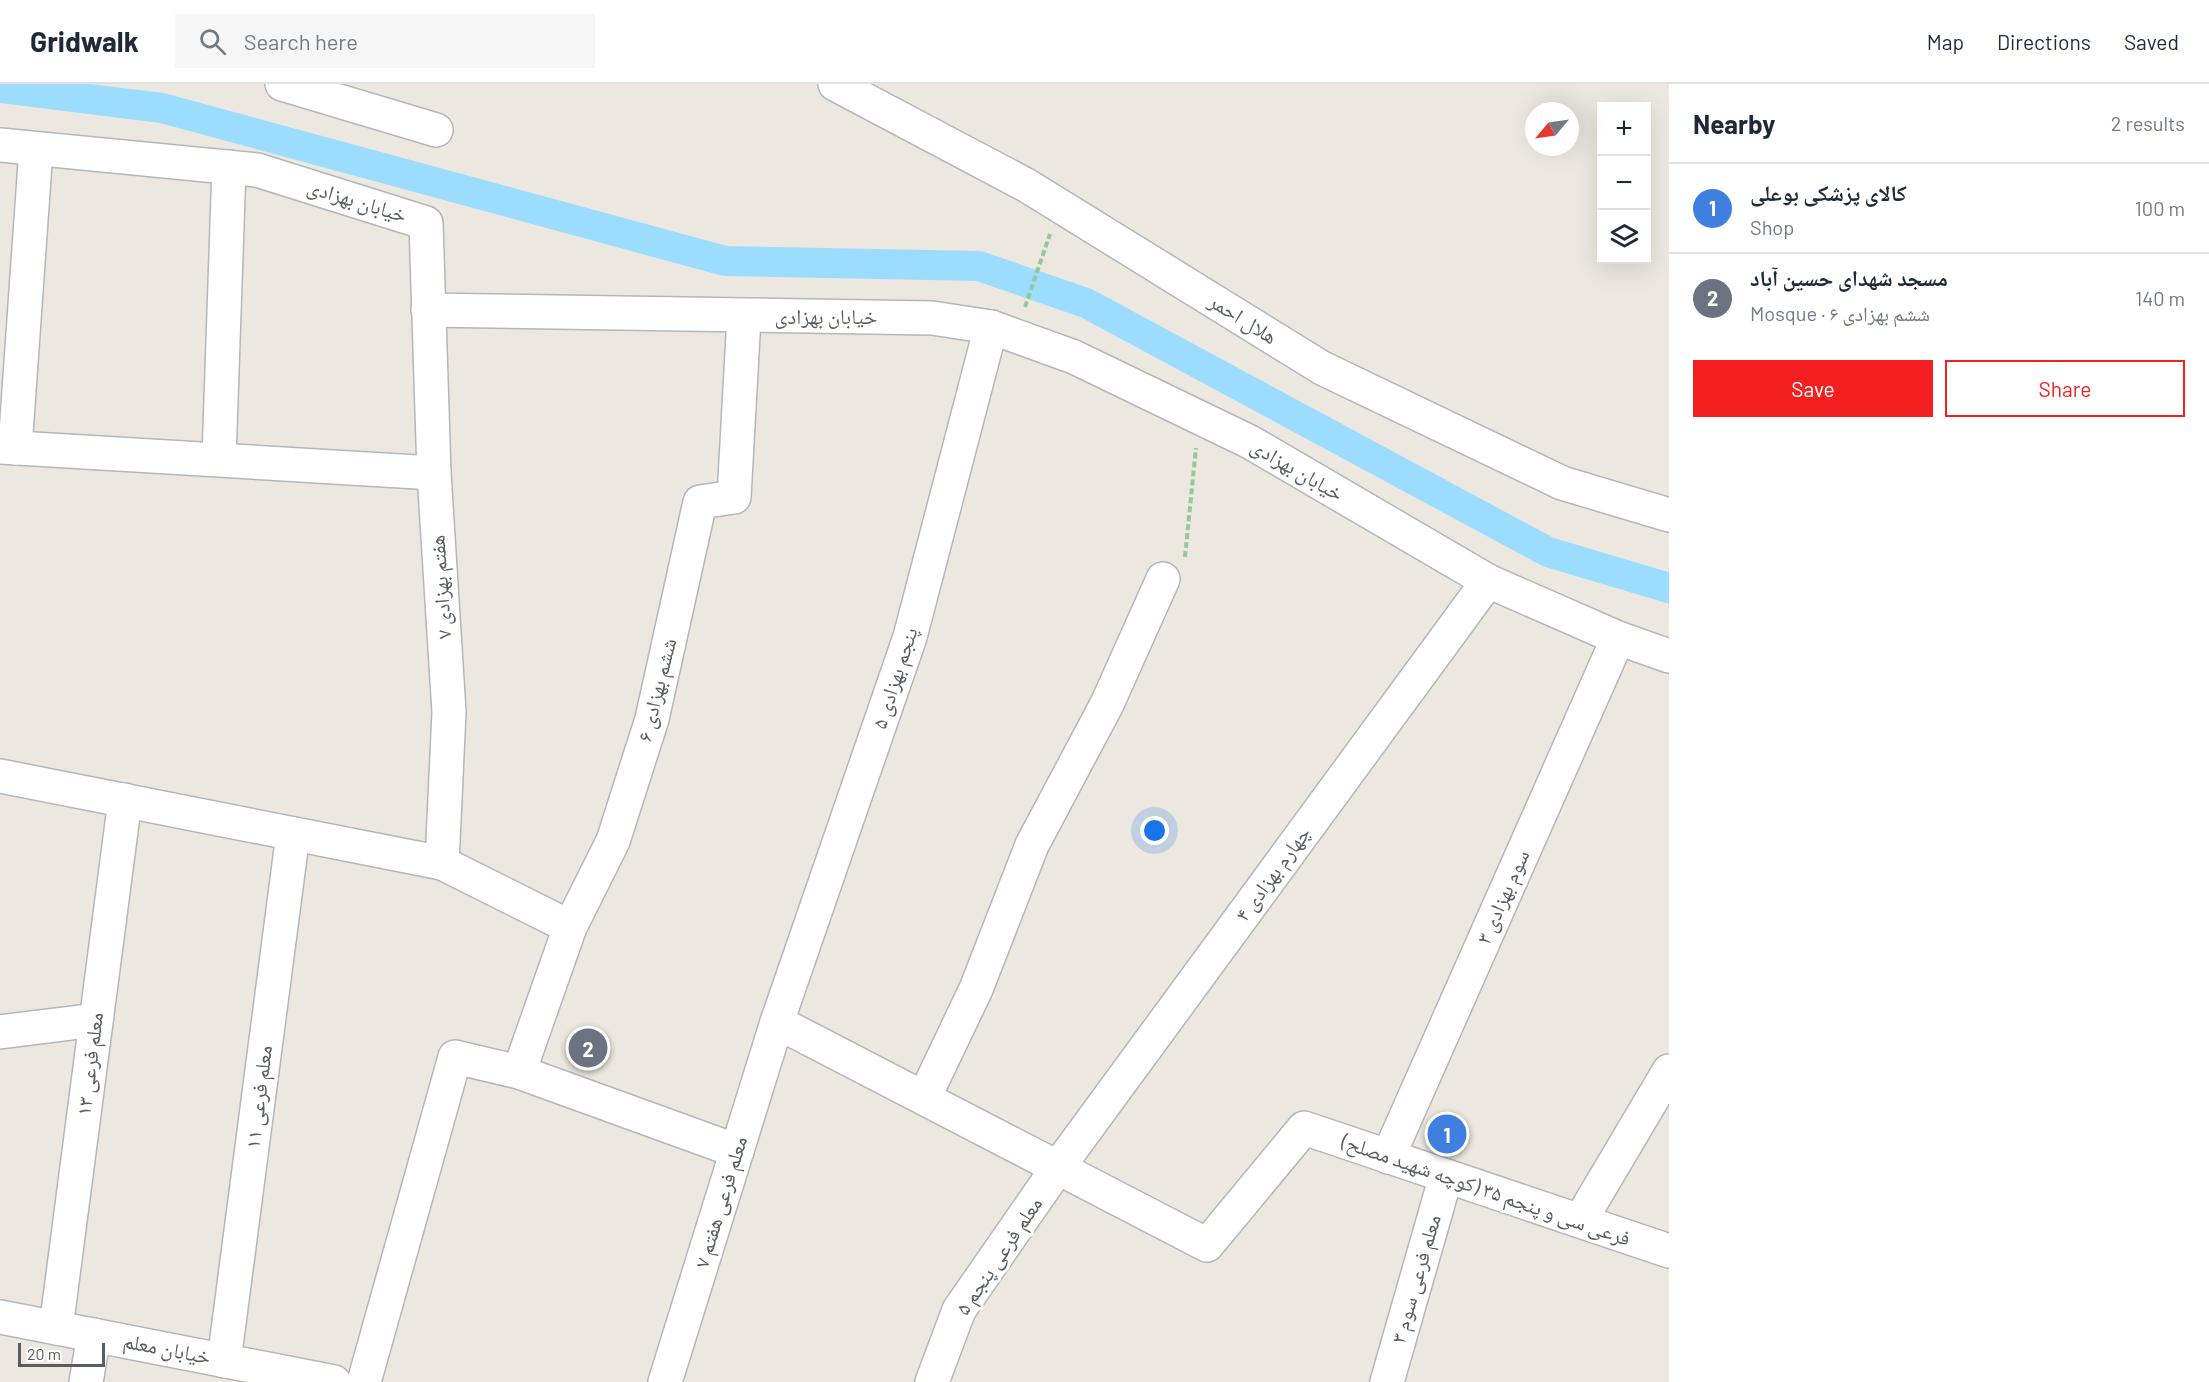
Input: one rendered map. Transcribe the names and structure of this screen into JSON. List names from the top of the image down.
{
  "streets": {
    "street": [
      "خیابان بهزادی",
      "هلال احمر",
      "هفتم بهزادی ۷",
      "پنجم بهزادی ۵",
      "ششم بهزادی ۶",
      "چهارم بهزادی ۴",
      "سوم بهزادی ۳",
      "معلم فرعی ۱۳",
      "معلم فرعی ۱۱",
      "فرعی سی و پنجم ۳۵ (کوچه شهید مصلح)",
      "معلم فرعی هفتم ۷",
      "معلم فرعی پنجم ۵",
      "معلم فرعی سوم ۳",
      "خیابان معلم"
    ]
  },
  "crossings": [
    ["خیابان بهزادی", "هفتم بهزادی ۷"],
    ["خیابان بهزادی", "پنجم بهزادی ۵"],
    ["خیابان بهزادی", "ششم بهزادی ۶"],
    ["خیابان بهزادی", "چهارم بهزادی ۴"],
    ["خیابان بهزادی", "سوم بهزادی ۳"],
    ["پنجم بهزادی ۵", "معلم فرعی هفتم ۷"],
    ["چهارم بهزادی ۴", "فرعی سی و پنجم ۳۵ (کوچه شهید مصلح)"],
    ["چهارم بهزادی ۴", "معلم فرعی پنجم ۵"],
    ["سوم بهزادی ۳", "فرعی سی و پنجم ۳۵ (کوچه شهید مصلح)"],
    ["معلم فرعی ۱۳", "خیابان معلم"],
    ["معلم فرعی ۱۱", "خیابان معلم"],
    ["فرعی سی و پنجم ۳۵ (کوچه شهید مصلح)", "معلم فرعی پنجم ۵"],
    ["فرعی سی و پنجم ۳۵ (کوچه شهید مصلح)", "معلم فرعی سوم ۳"]
  ],
  "scale_bar": "20 m",
  "north": "bottom left",
  "page": {
    "header": "Gridwalk",
    "search": "Search here",
    "nav": ["Map", "Directions", "Saved"],
    "heading": ["Nearby", "2 results"],
    "map_buttons": ["+", "−"],
    "list": [
      {
        "mark": "1",
        "name": "کالای پزشکی بوعلی",
        "note": "Shop",
        "value": "100 m"
      },
      {
        "mark": "2",
        "name": "مسجد شهدای حسین آباد",
        "note": "Mosque · ششم بهزادی ۶",
        "value": "140 m"
      }
    ],
    "buttons": ["Save", "Share"],
    "pins": ["2", "1"],
    "scale": "20 m"
  }
}
